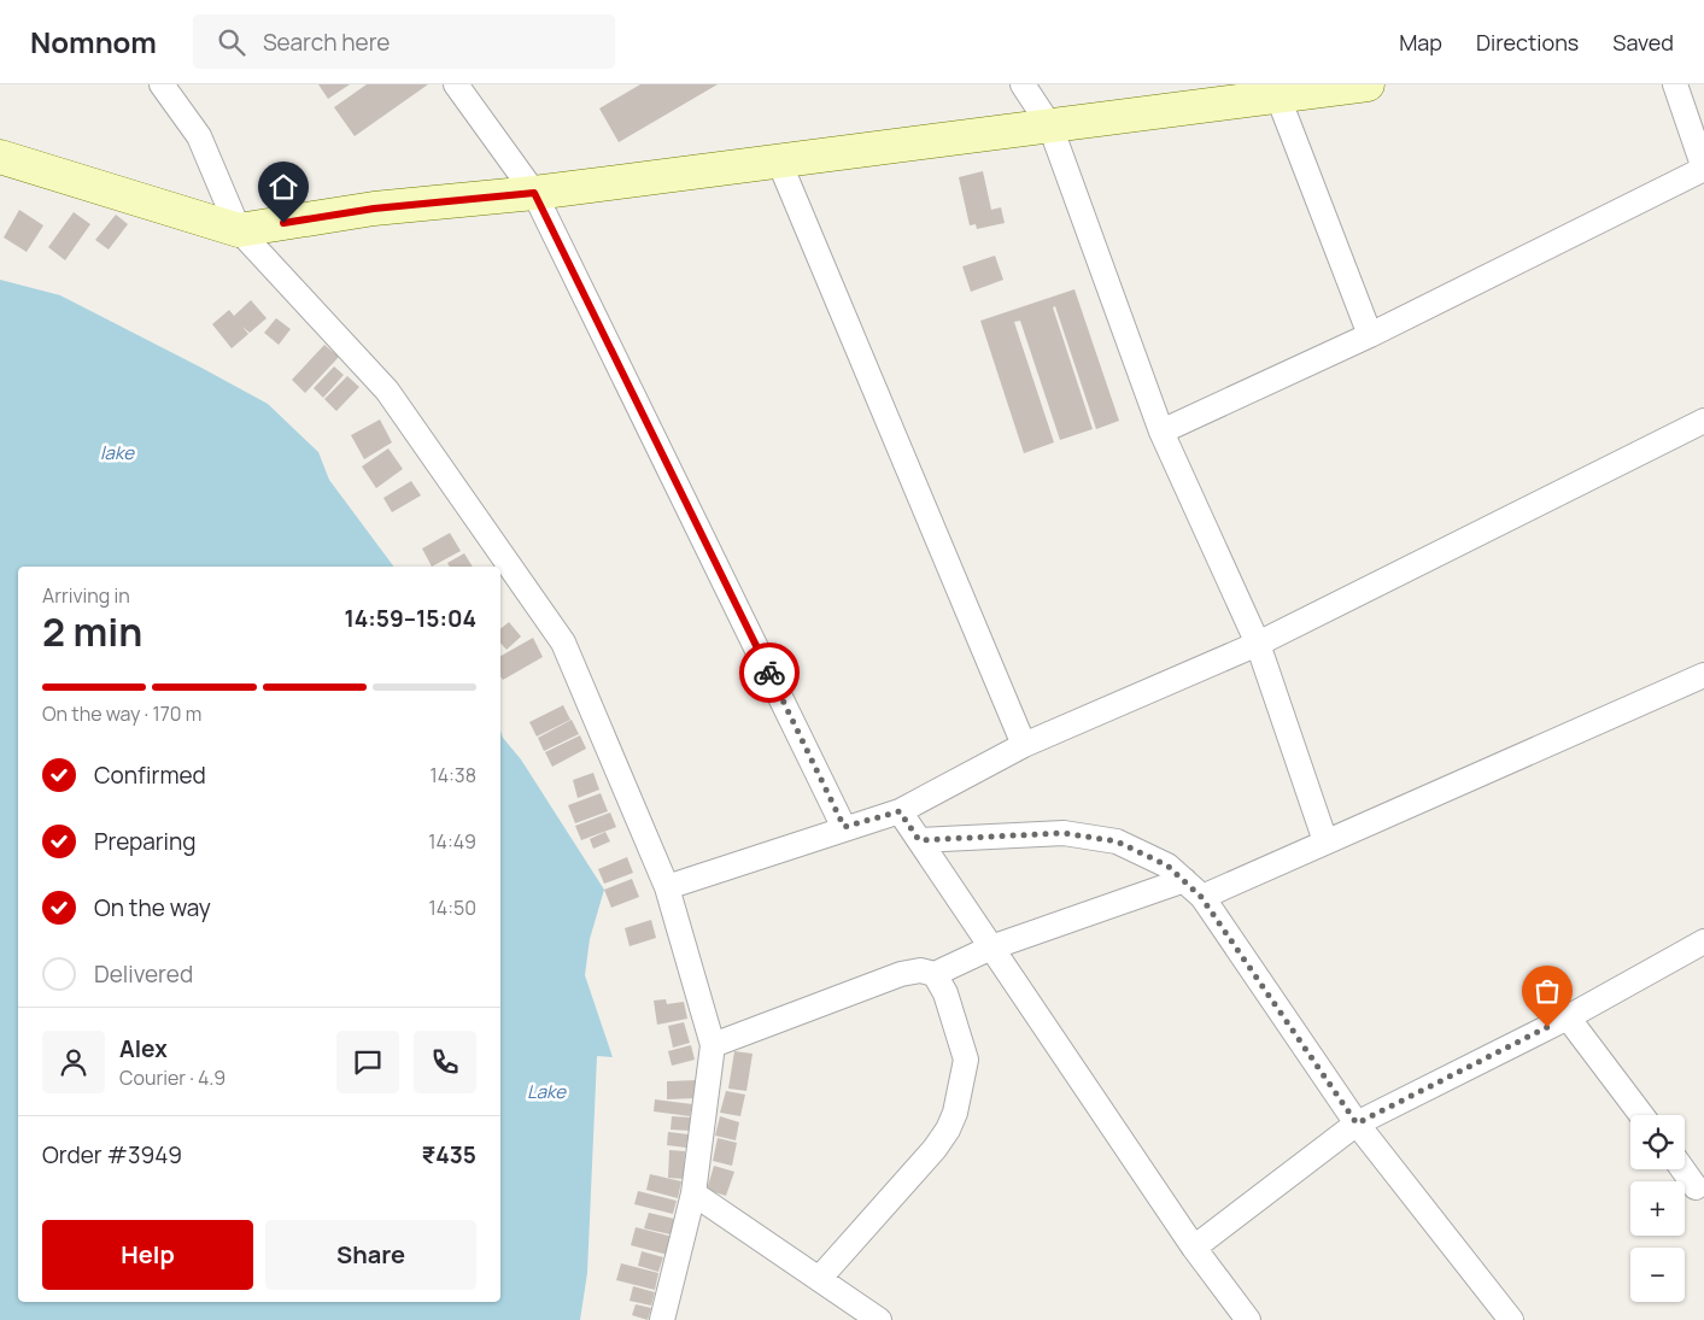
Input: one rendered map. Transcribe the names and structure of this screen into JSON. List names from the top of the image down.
{
  "water": ["lake", "Lake"],
  "page": {
    "header": "Nomnom",
    "search": "Search here",
    "nav": ["Map", "Directions", "Saved"],
    "heading": ["2 min", "Arriving in", "14:59–15:04"],
    "panel": [
      "Alex",
      "Courier · 4.9",
      "Order #3949",
      "₹435"
    ],
    "bar": "On the way · 170 m",
    "list": [
      ["Confirmed", "14:38"],
      ["Preparing", "14:49"],
      ["On the way", "14:50"],
      "Delivered"
    ],
    "map_buttons": ["+", "−"],
    "buttons": ["Help", "Share"]
  }
}
